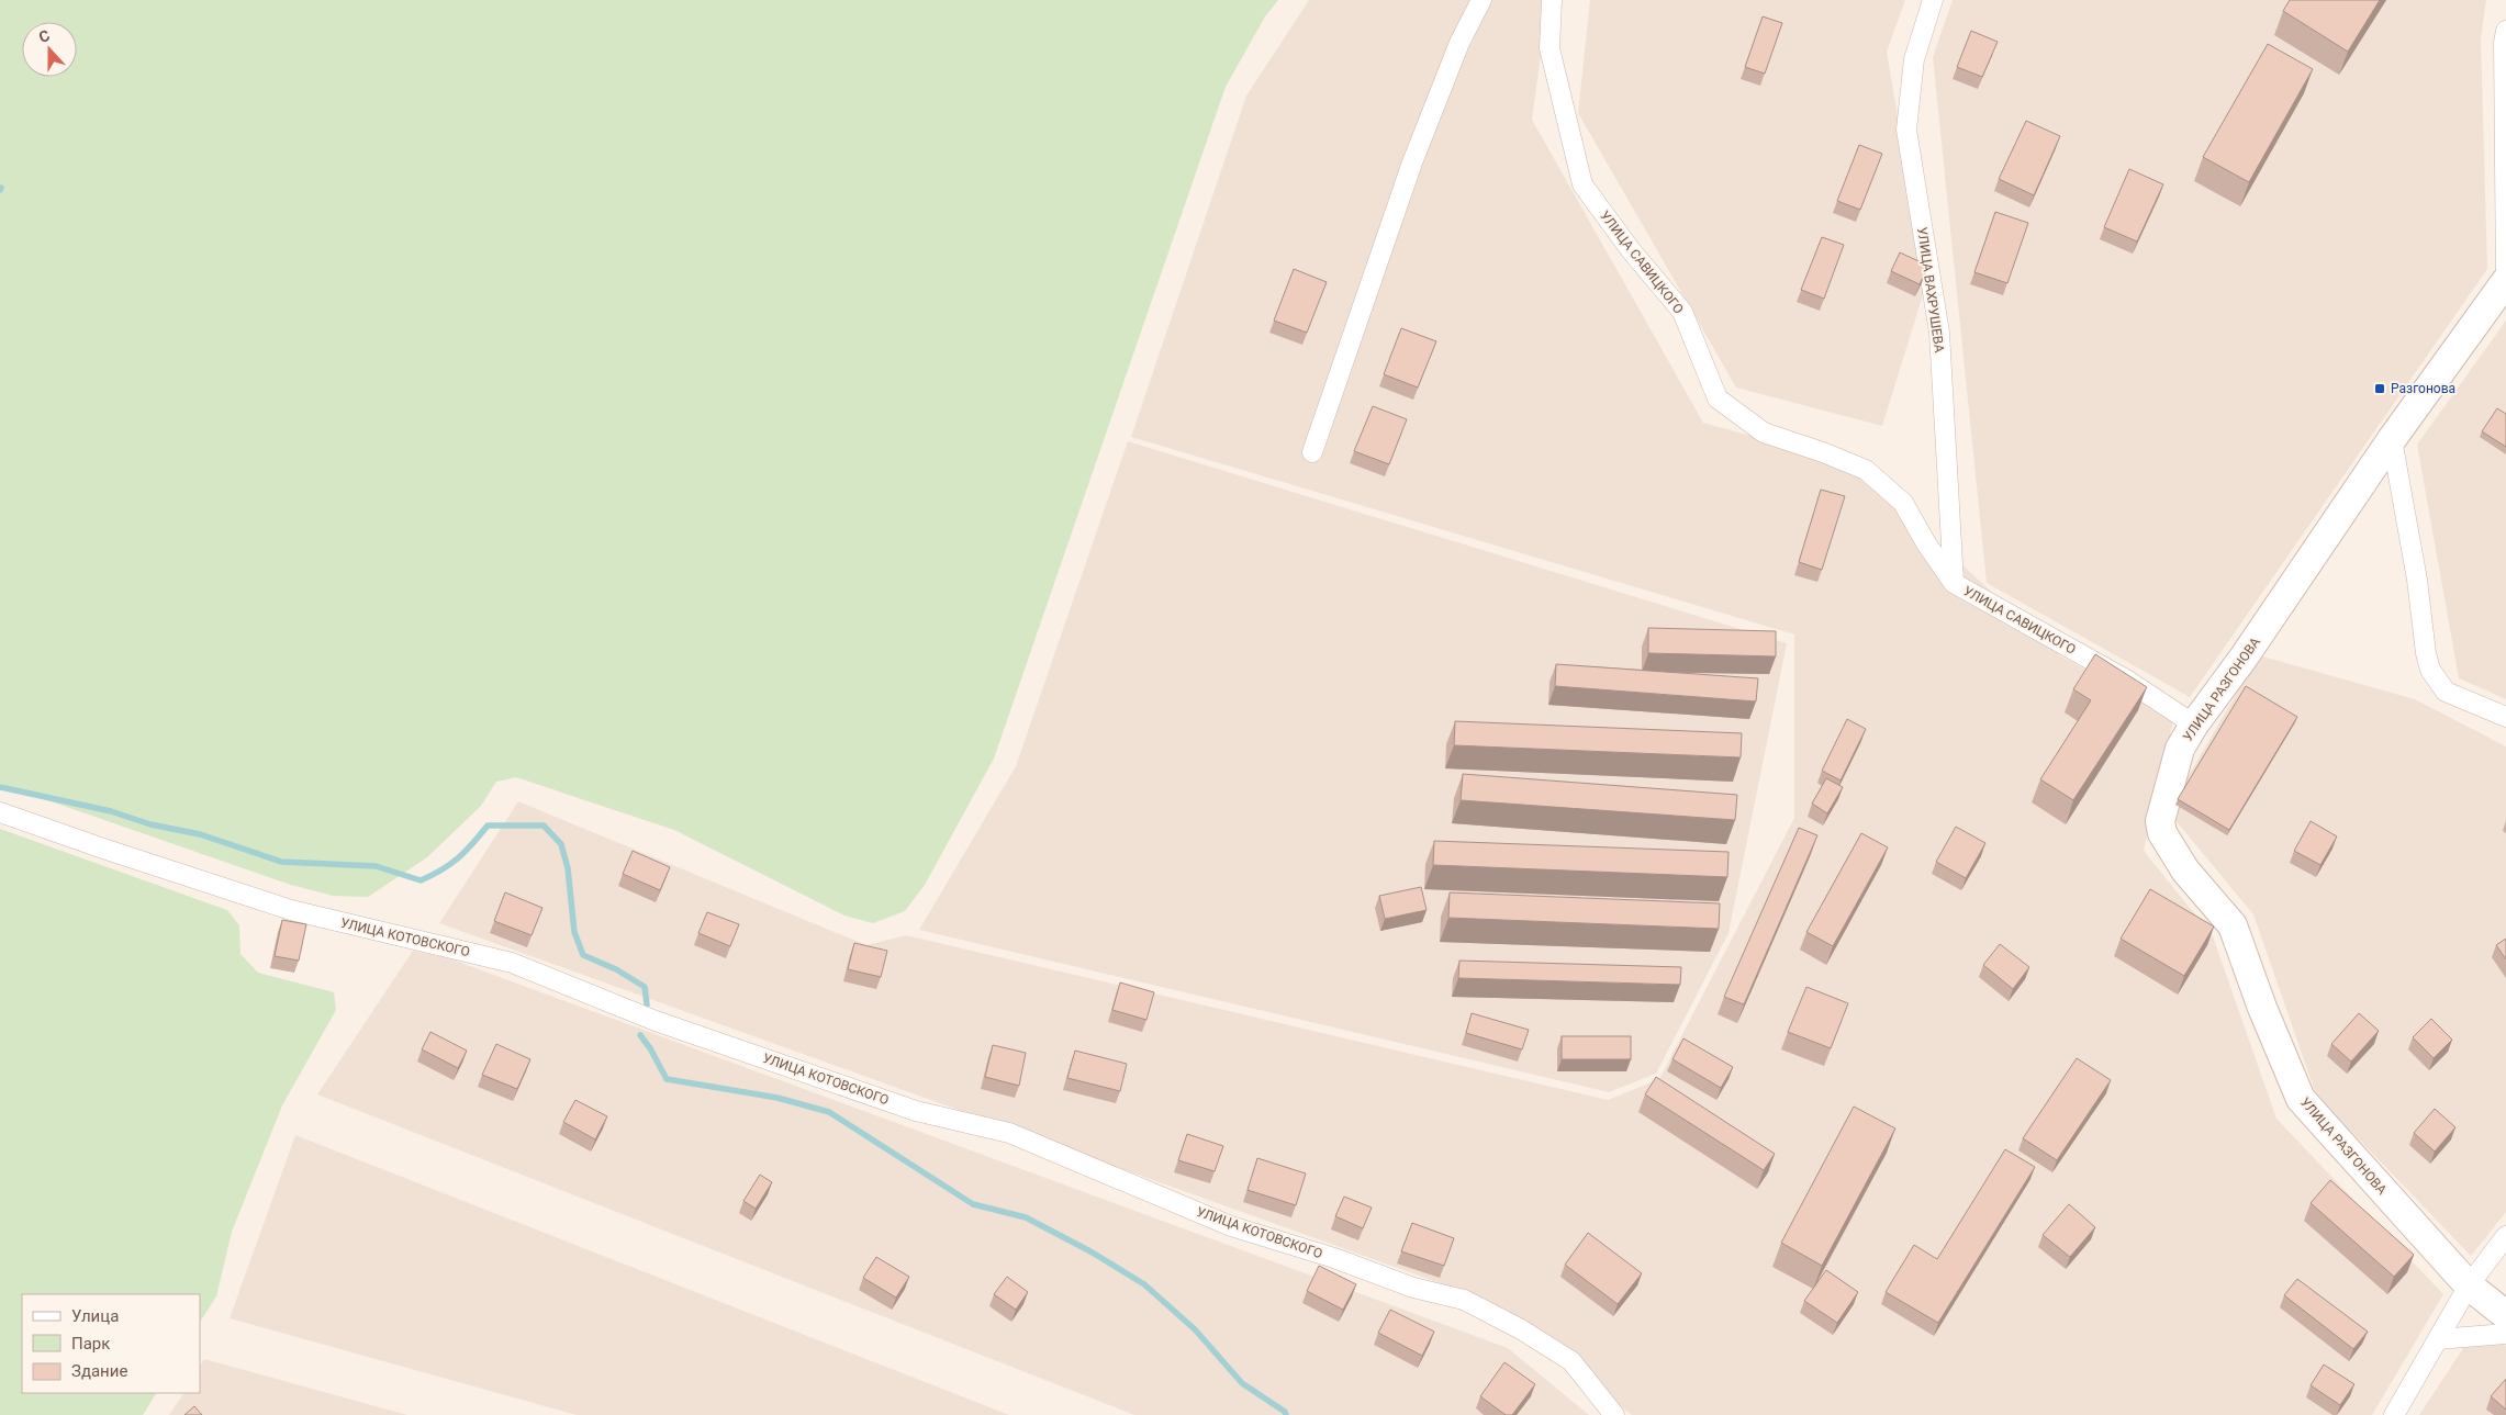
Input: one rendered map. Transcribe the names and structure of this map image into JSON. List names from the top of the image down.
{
  "streets": {
    "street": [
      "УЛИЦА САВИЦКОГО",
      "УЛИЦА ВАХРУШЕВА",
      "УЛИЦА РАЗГОНОВА",
      "УЛИЦА КОТОВСКОГО"
    ]
  },
  "crossings": [
    ["УЛИЦА САВИЦКОГО", "УЛИЦА ВАХРУШЕВА"],
    ["УЛИЦА САВИЦКОГО", "УЛИЦА РАЗГОНОВА"]
  ],
  "places": {
    "transit": ["Разгонова"]
  },
  "legend": ["Улица", "Парк", "Здание"],
  "north": "top"
}
